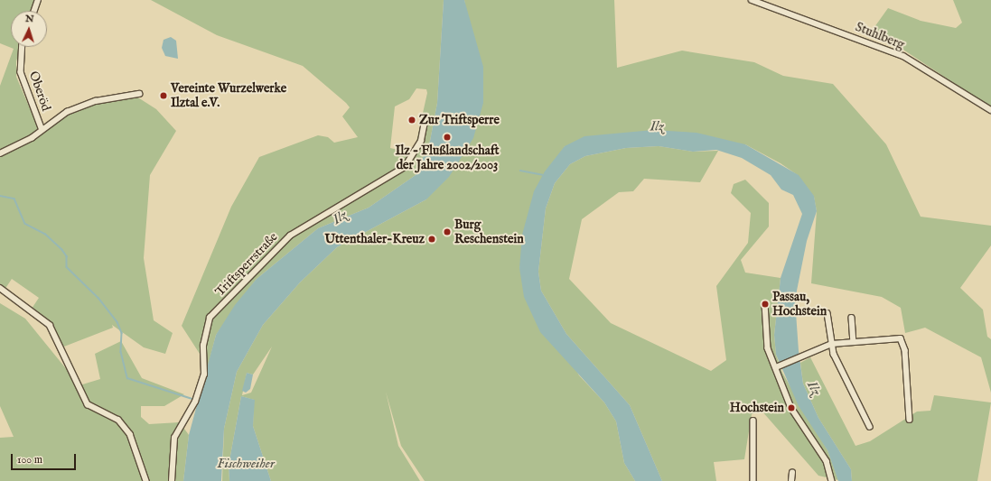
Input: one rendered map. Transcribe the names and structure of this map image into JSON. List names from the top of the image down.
{
  "streets": {
    "street": ["Stuhlberg", "Oberöd", "Triftsperrstraße"]
  },
  "water": ["Ilz", "Fischweiher"],
  "places": [
    "Vereinte Wurzelwerke Ilztal e.V.",
    "Zur Triftsperre",
    "Ilz - Flußlandschaft der Jahre 2002/2003",
    "Burg Reschenstein",
    "Uttenthaler-Kreuz",
    "Passau, Hochstein",
    "Hochstein"
  ],
  "scale_bar": "100 m",
  "north": "top"
}
